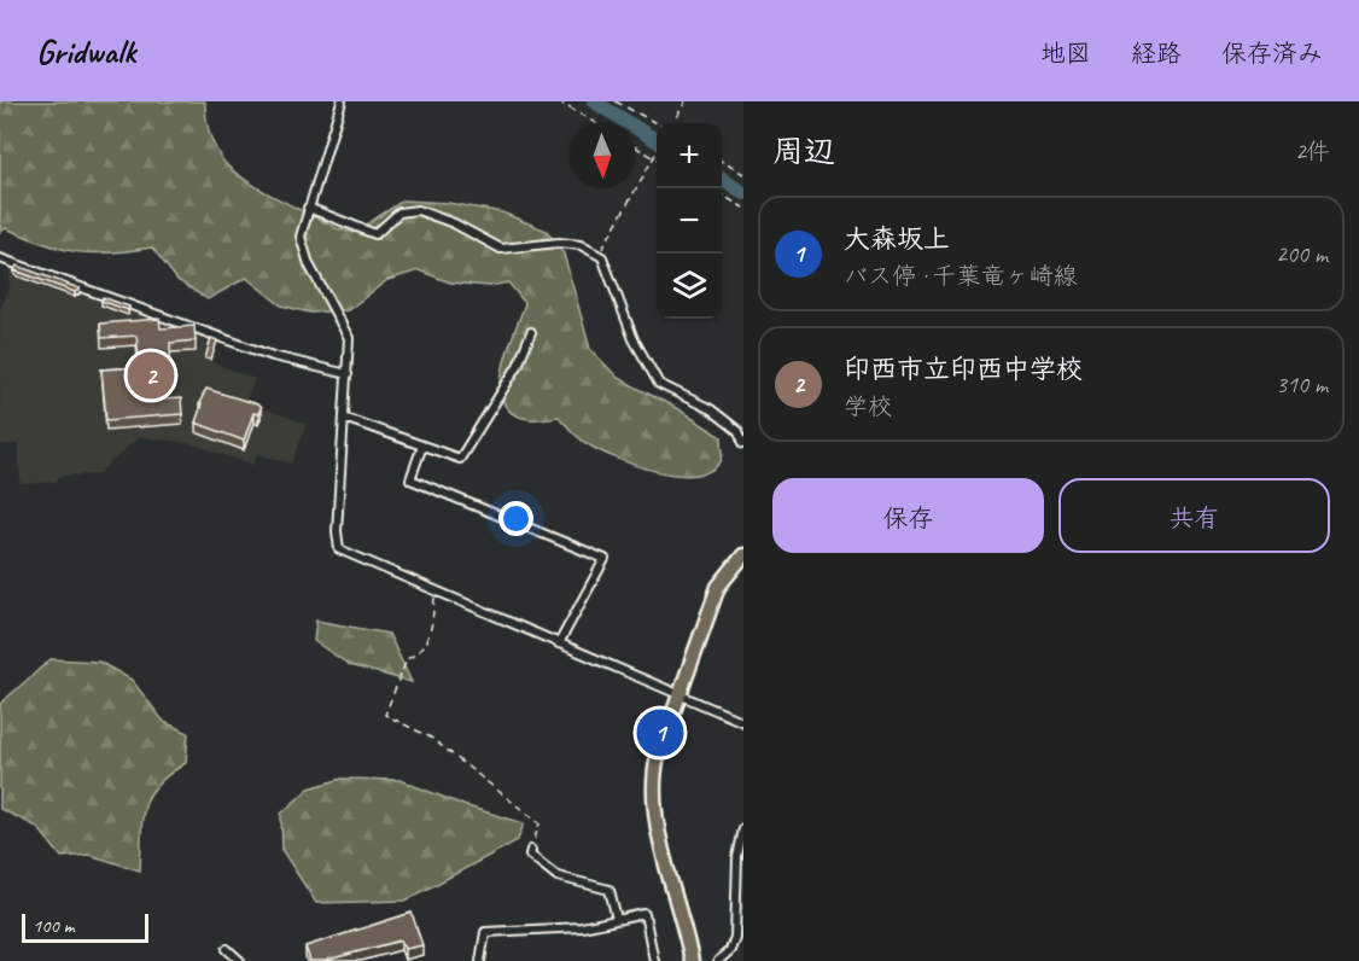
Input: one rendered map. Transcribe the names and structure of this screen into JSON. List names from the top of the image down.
{
  "scale_bar": "100 m",
  "north": "bottom",
  "page": {
    "header": "Gridwalk",
    "nav": ["地図", "経路", "保存済み"],
    "heading": ["周辺", "2件"],
    "map_buttons": ["+", "−"],
    "list": [
      {
        "mark": "1",
        "name": "大森坂上",
        "note": "バス停 · 千葉竜ヶ崎線",
        "value": "200 m"
      },
      {
        "mark": "2",
        "name": "印西市立印西中学校",
        "note": "学校",
        "value": "310 m"
      }
    ],
    "pins": ["2", "1"],
    "buttons": ["保存", "共有"],
    "scale": "100 m"
  }
}
